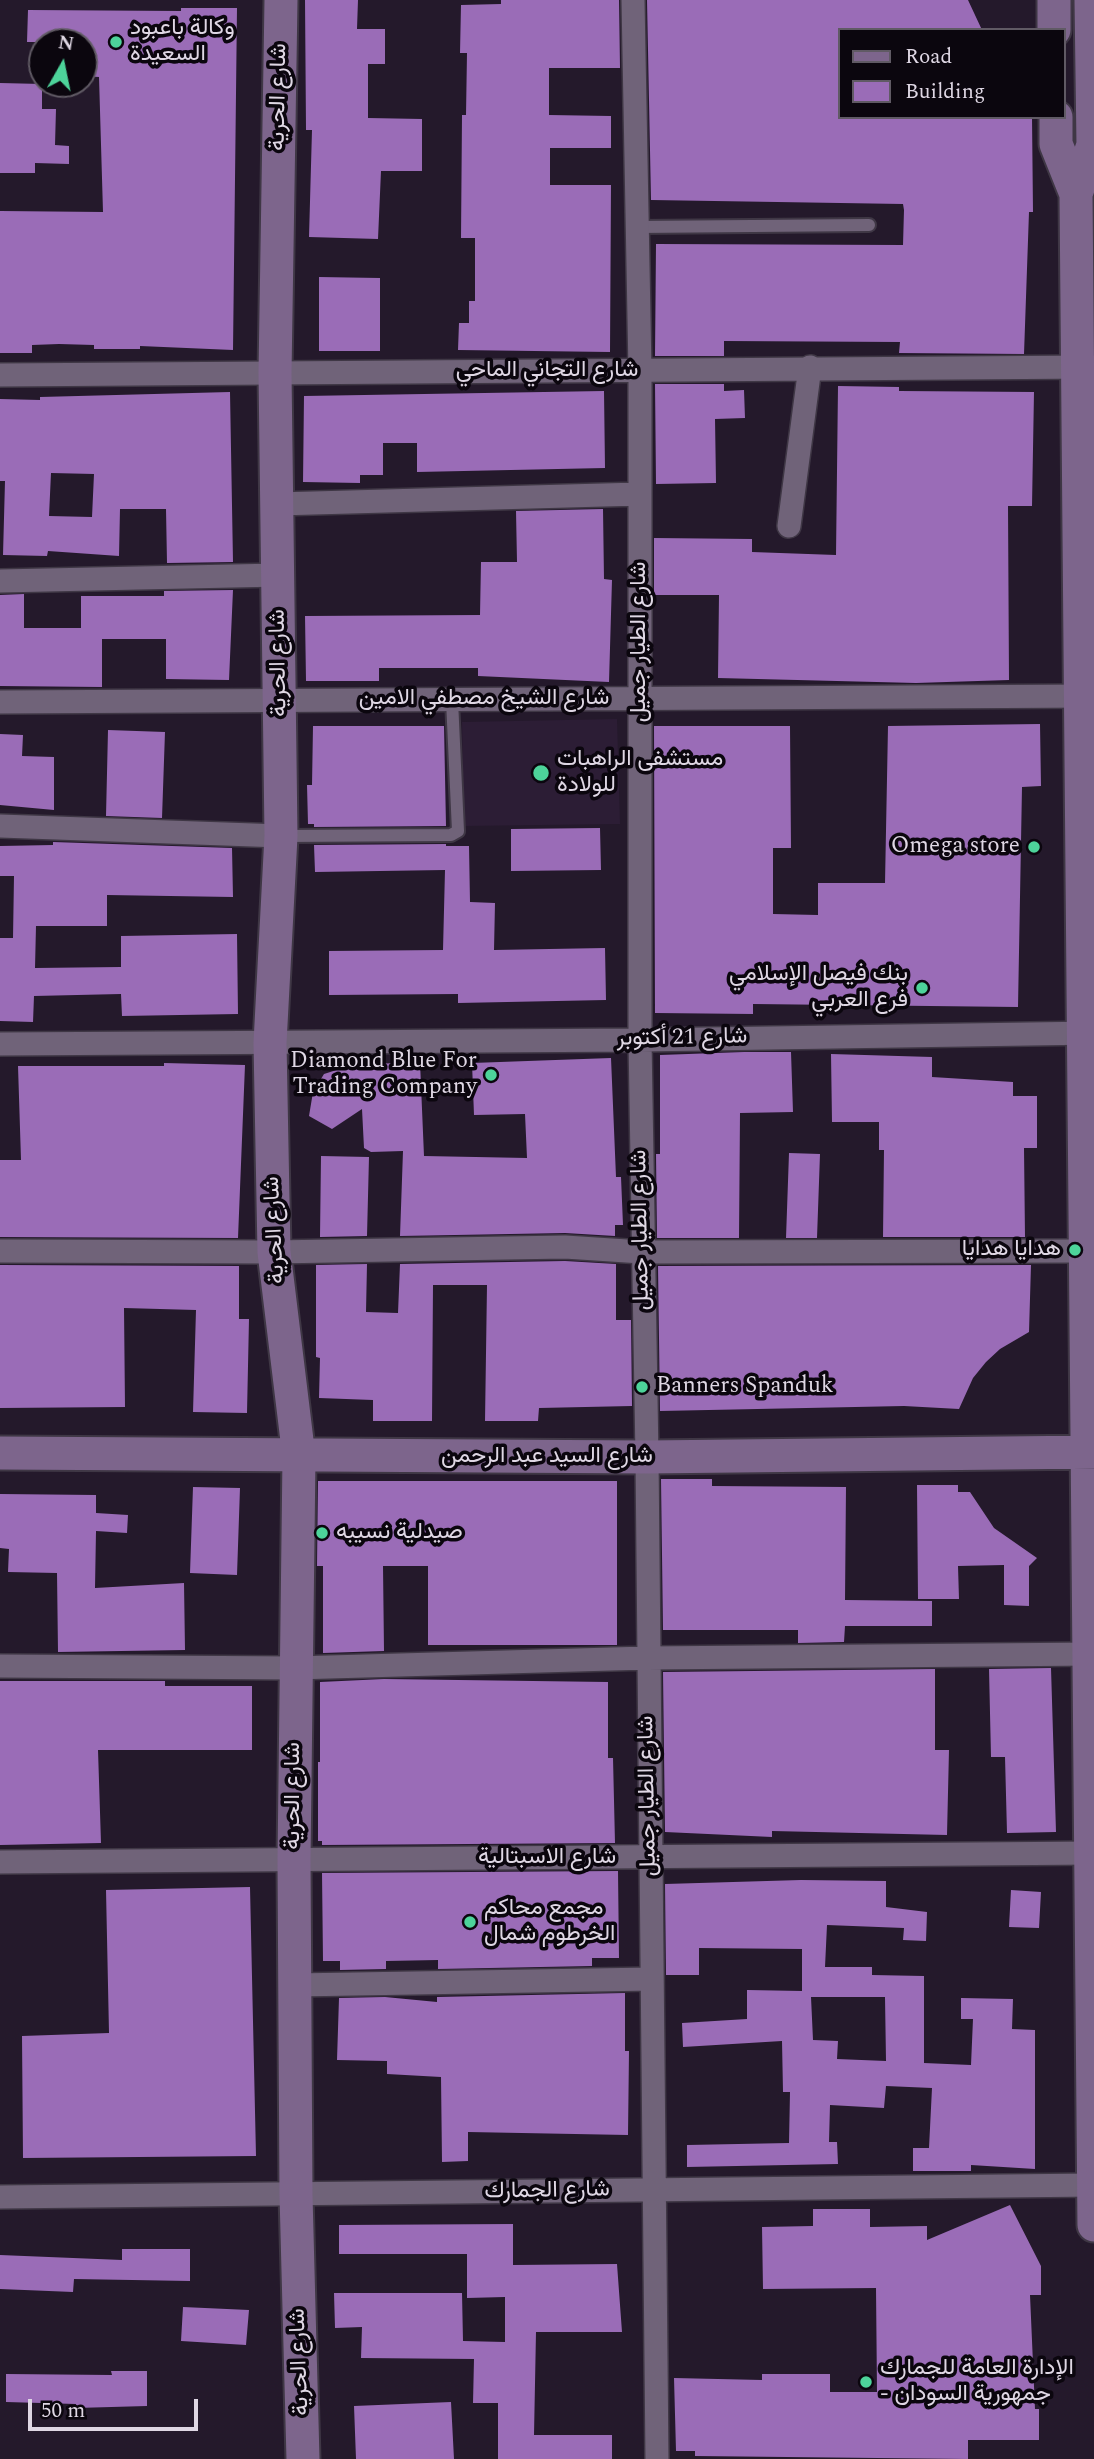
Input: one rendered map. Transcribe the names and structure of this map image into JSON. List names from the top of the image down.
{
  "streets": {
    "street": [
      "شارع الحرية",
      "شارع التجاني الماحي",
      "شارع الطيار جميل",
      "شارع الشيخ مصطفي الامين",
      "شارع 21 أكتوبر",
      "شارع السيد عبد الرحمن",
      "شارع الاسبتالية",
      "شارع الجمارك"
    ]
  },
  "crossings": [
    ["شارع الحرية", "شارع التجاني الماحي"],
    ["شارع الحرية", "شارع الشيخ مصطفي الامين"],
    ["شارع الحرية", "شارع 21 أكتوبر"],
    ["شارع الحرية", "شارع السيد عبد الرحمن"],
    ["شارع الحرية", "شارع الاسبتالية"],
    ["شارع الحرية", "شارع الجمارك"],
    ["شارع التجاني الماحي", "شارع الطيار جميل"],
    ["شارع الطيار جميل", "شارع الشيخ مصطفي الامين"],
    ["شارع الطيار جميل", "شارع 21 أكتوبر"],
    ["شارع الطيار جميل", "شارع السيد عبد الرحمن"],
    ["شارع الطيار جميل", "شارع الاسبتالية"],
    ["شارع الطيار جميل", "شارع الجمارك"]
  ],
  "places": [
    "وكالة باعبود السعيدة",
    "مستشفى الراهبات للولادة",
    "Omega store",
    "بنك فيصل الإسلامي فرع العربي",
    "Diamond Blue For Trading Company",
    "هدايا هدايا",
    "Banners Spanduk",
    "صيدلية نسيبه",
    "مجمع محاكم الخرطوم شمال",
    "الإدارة العامة للجمارك - جمهورية السودان"
  ],
  "legend": ["Road", "Building"],
  "scale_bar": "50 m",
  "north": "top"
}
